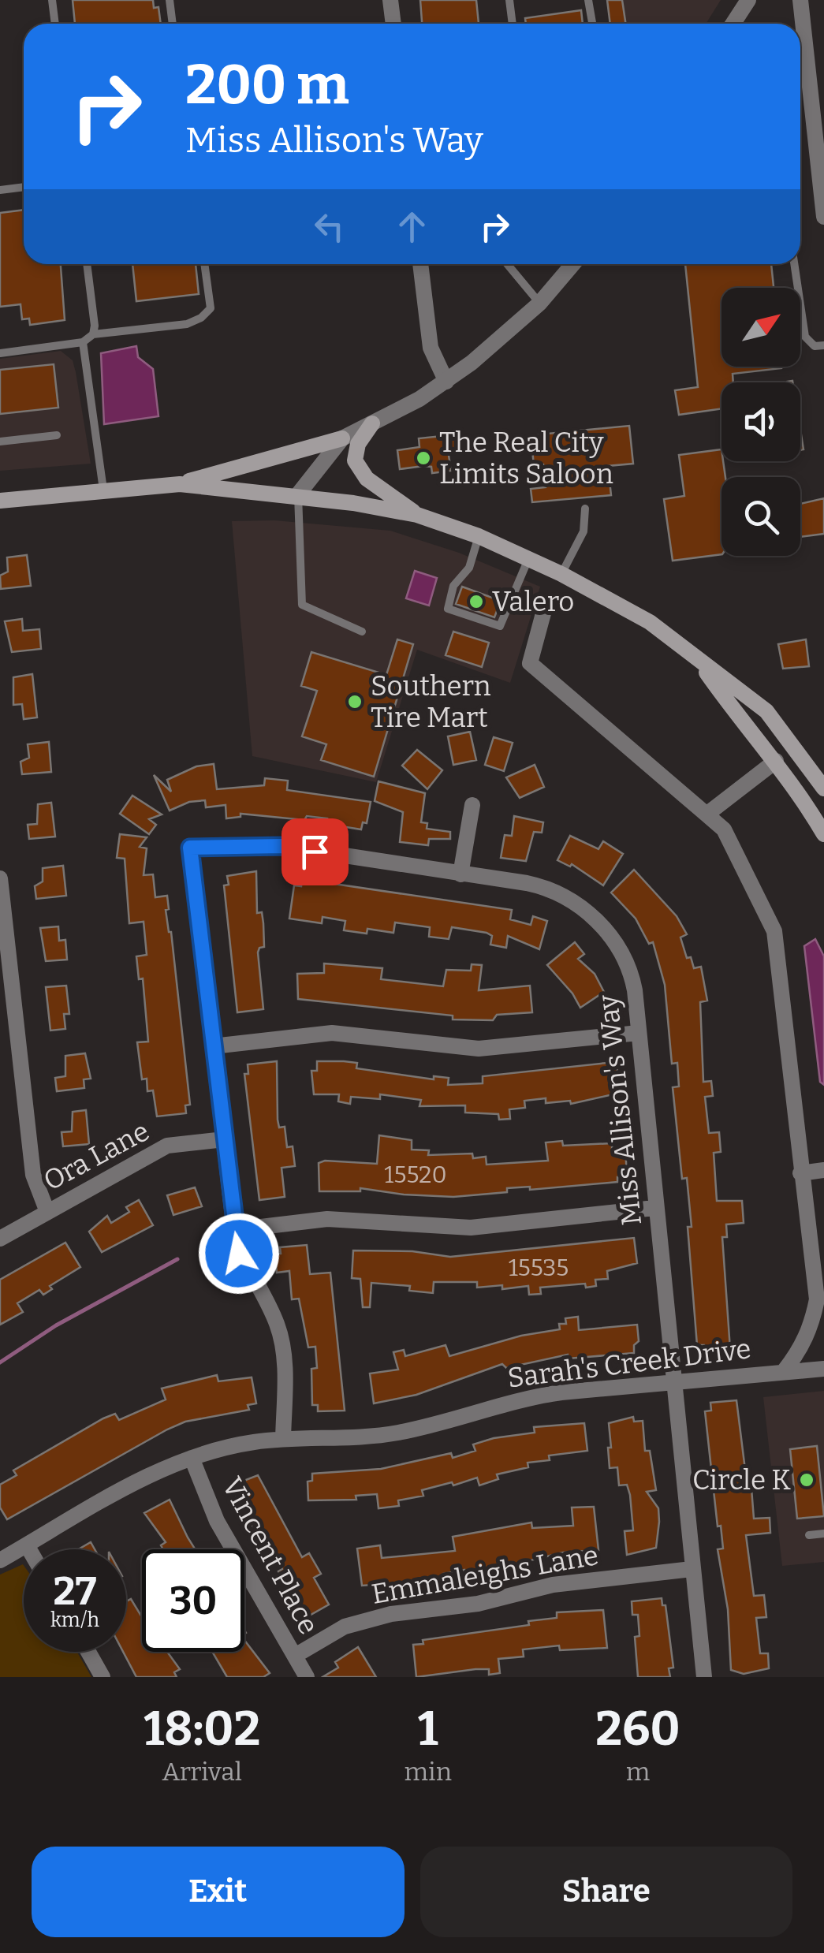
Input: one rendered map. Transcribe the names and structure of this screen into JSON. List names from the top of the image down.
{
  "streets": {
    "street": [
      "Miss Allison's Way",
      "Ora Lane",
      "Sarah's Creek Drive",
      "Vincent Place",
      "Emmaleighs Lane"
    ]
  },
  "crossings": [
    ["Miss Allison's Way", "Sarah's Creek Drive"],
    ["Miss Allison's Way", "Emmaleighs Lane"],
    ["Sarah's Creek Drive", "Vincent Place"],
    ["Vincent Place", "Emmaleighs Lane"]
  ],
  "places": [
    "The Real City Limits Saloon",
    "Valero",
    "Southern Tire Mart",
    "Circle K"
  ],
  "house_numbers": ["15520", "15535"],
  "north": "top right",
  "page": {
    "turn": ["200 m", "Miss Allison's Way"],
    "speed": "27 km/h",
    "limit": "30",
    "eta": [
      "18:02",
      "Arrival",
      "1",
      "min",
      "260",
      "m"
    ],
    "buttons": ["Exit", "Share"]
  }
}
